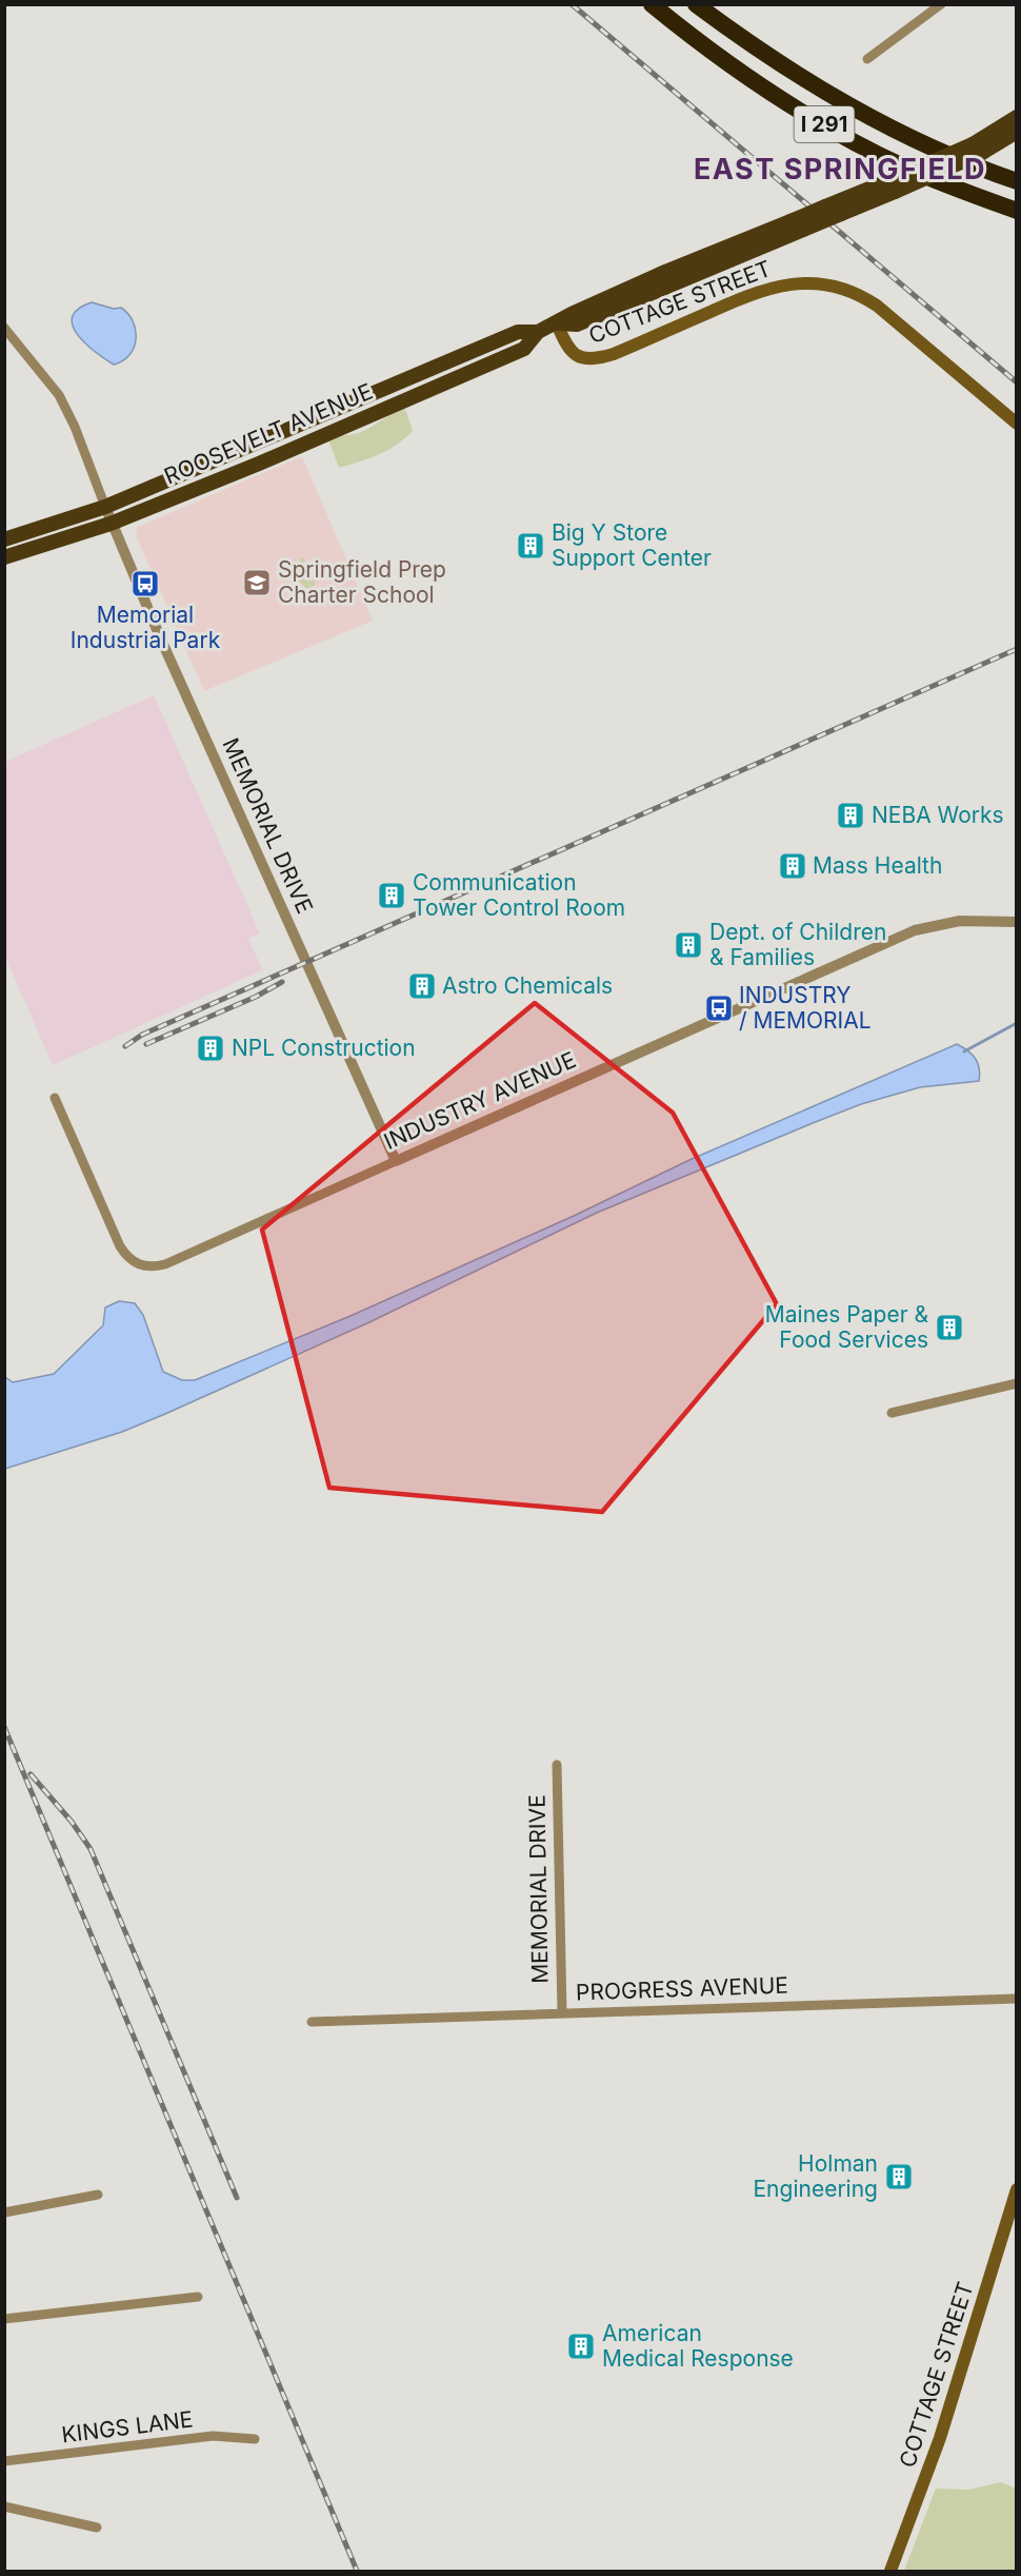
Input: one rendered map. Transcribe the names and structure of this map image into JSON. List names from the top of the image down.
{
  "streets": {
    "highway": ["I 291"],
    "main road": ["COTTAGE STREET", "ROOSEVELT AVENUE"],
    "street": [
      "MEMORIAL DRIVE",
      "INDUSTRY AVENUE",
      "PROGRESS AVENUE",
      "KINGS LANE"
    ]
  },
  "crossings": [
    ["COTTAGE STREET", "ROOSEVELT AVENUE"],
    ["ROOSEVELT AVENUE", "MEMORIAL DRIVE"],
    ["MEMORIAL DRIVE", "INDUSTRY AVENUE"],
    ["MEMORIAL DRIVE", "PROGRESS AVENUE"]
  ],
  "districts": ["EAST SPRINGFIELD"],
  "places": {
    "building": [
      "Big Y Store Support Center",
      "NEBA Works",
      "Mass Health",
      "Communication Tower Control Room",
      "Dept. of Children & Families",
      "Astro Chemicals",
      "NPL Construction",
      "Maines Paper & Food Services",
      "Holman Engineering",
      "American Medical Response"
    ],
    "school or university": ["Springfield Prep Charter School"],
    "bus stop": ["Memorial Industrial Park", "INDUSTRY / MEMORIAL"]
  }
}
